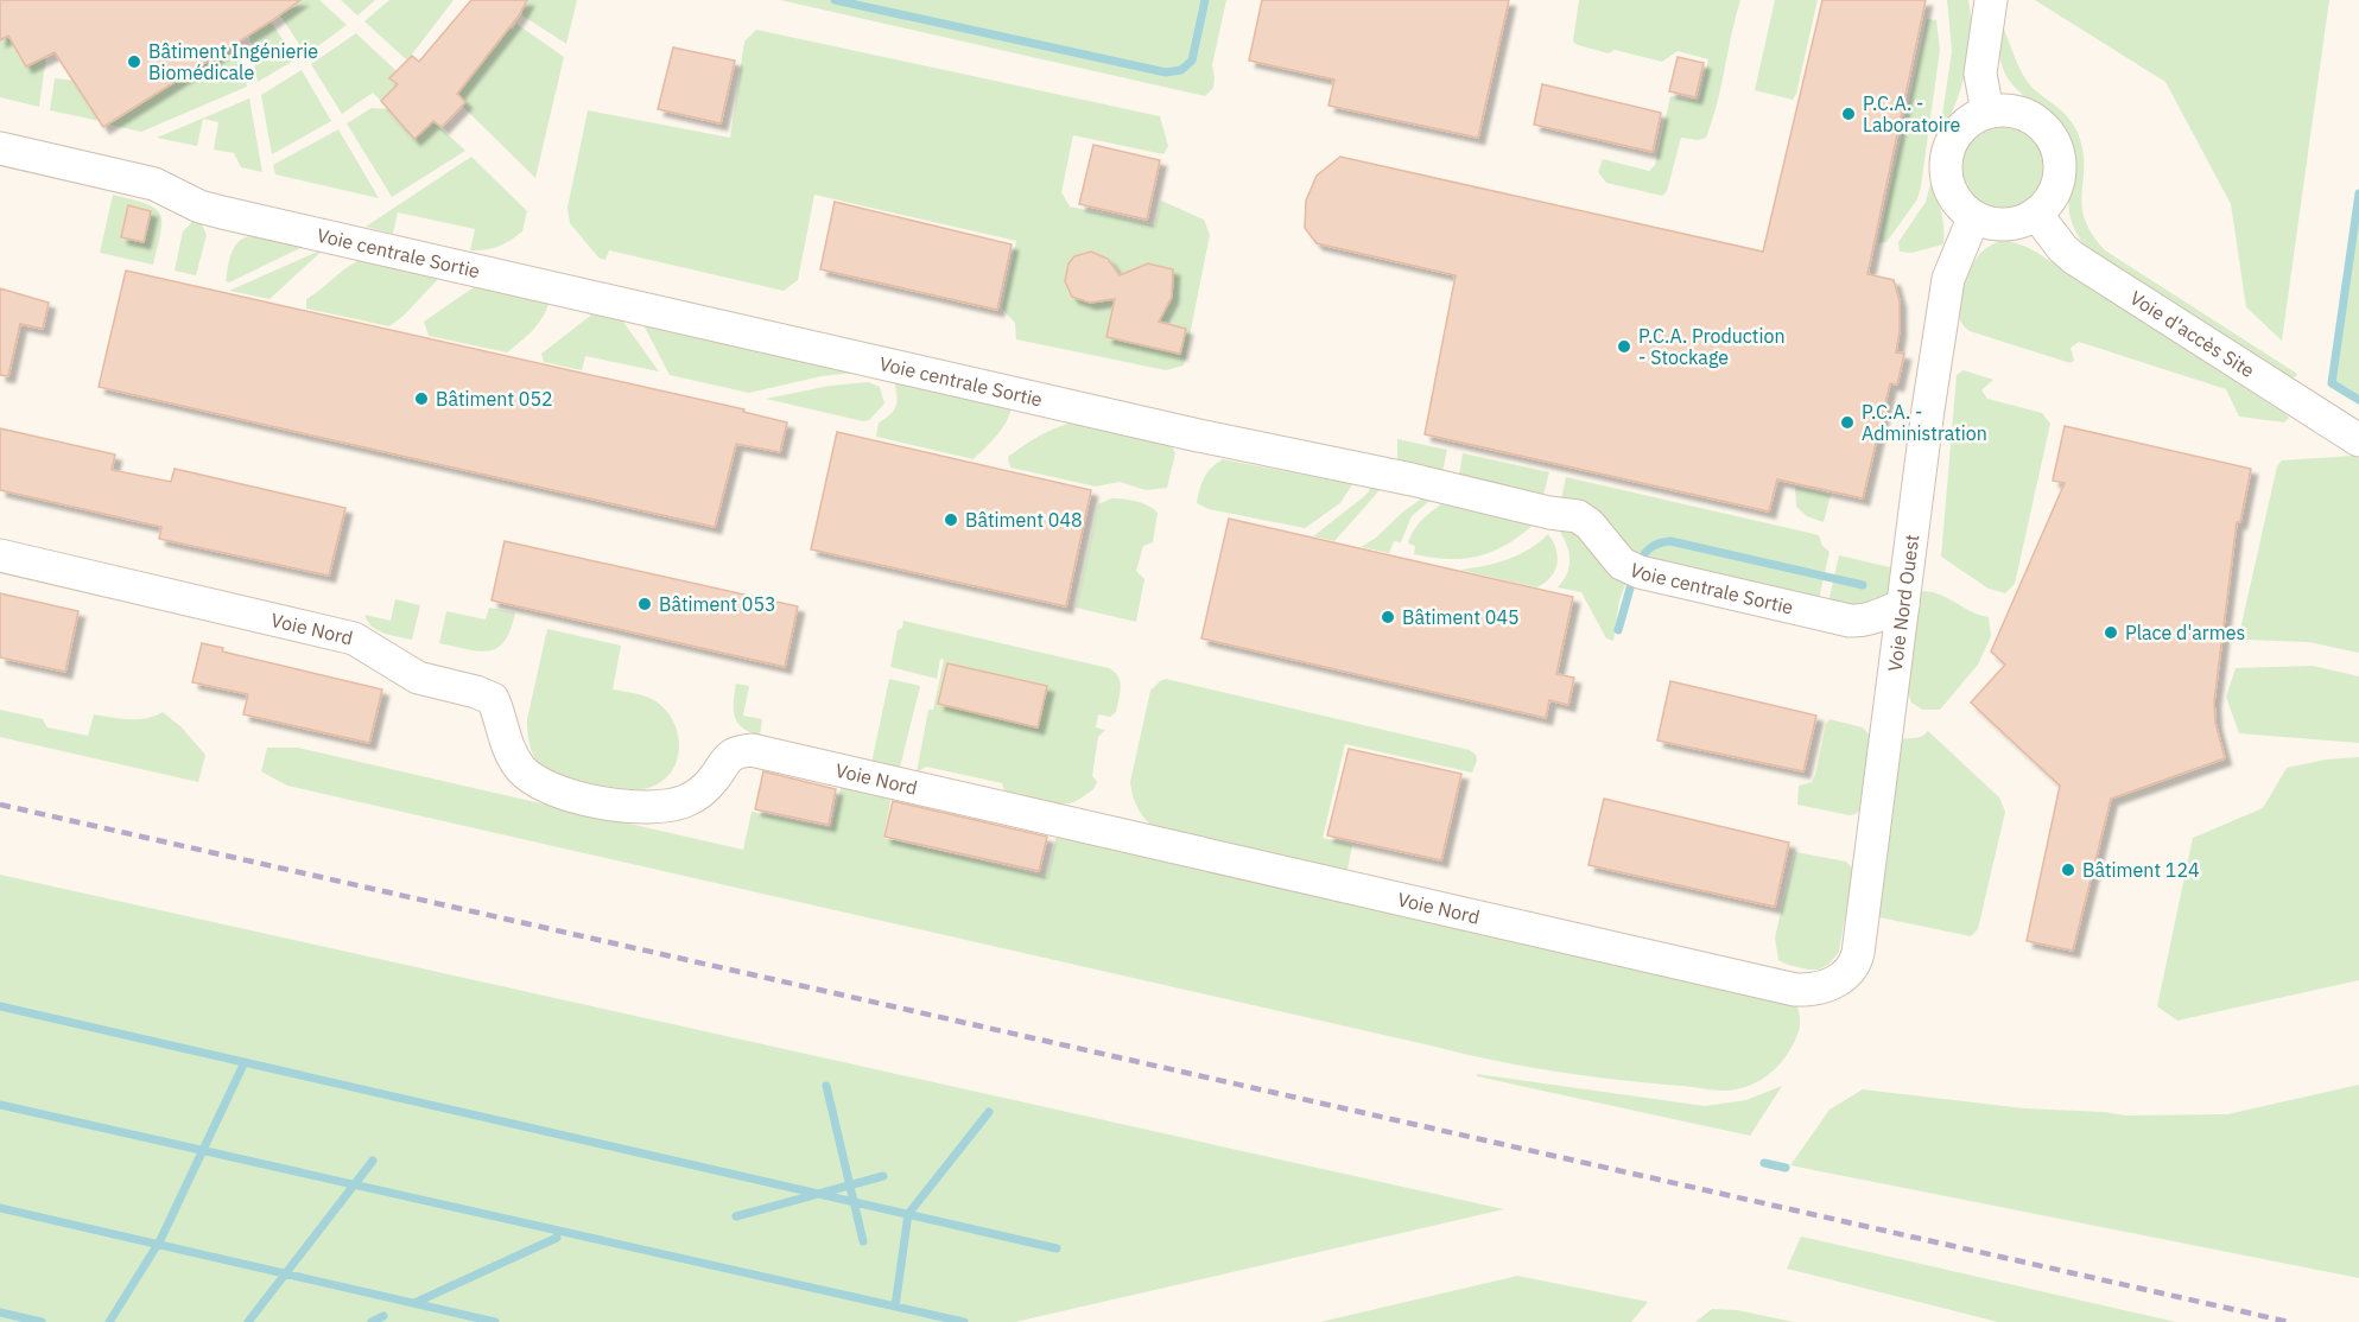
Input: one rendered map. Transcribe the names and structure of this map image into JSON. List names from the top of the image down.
{
  "streets": {
    "street": [
      "Voie centrale Sortie",
      "Voie d'accès Site",
      "Voie Nord Ouest",
      "Voie Nord"
    ]
  },
  "crossings": [
    ["Voie centrale Sortie", "Voie Nord Ouest"],
    ["Voie d'accès Site", "Voie Nord Ouest"],
    ["Voie Nord Ouest", "Voie Nord"]
  ],
  "places": [
    "Bâtiment Ingénierie Biomédicale",
    "P.C.A. - Laboratoire",
    "P.C.A. Production - Stockage",
    "Bâtiment 052",
    "P.C.A. - Administration",
    "Bâtiment 048",
    "Bâtiment 053",
    "Bâtiment 045",
    "Place d'armes",
    "Bâtiment 124"
  ]
}
